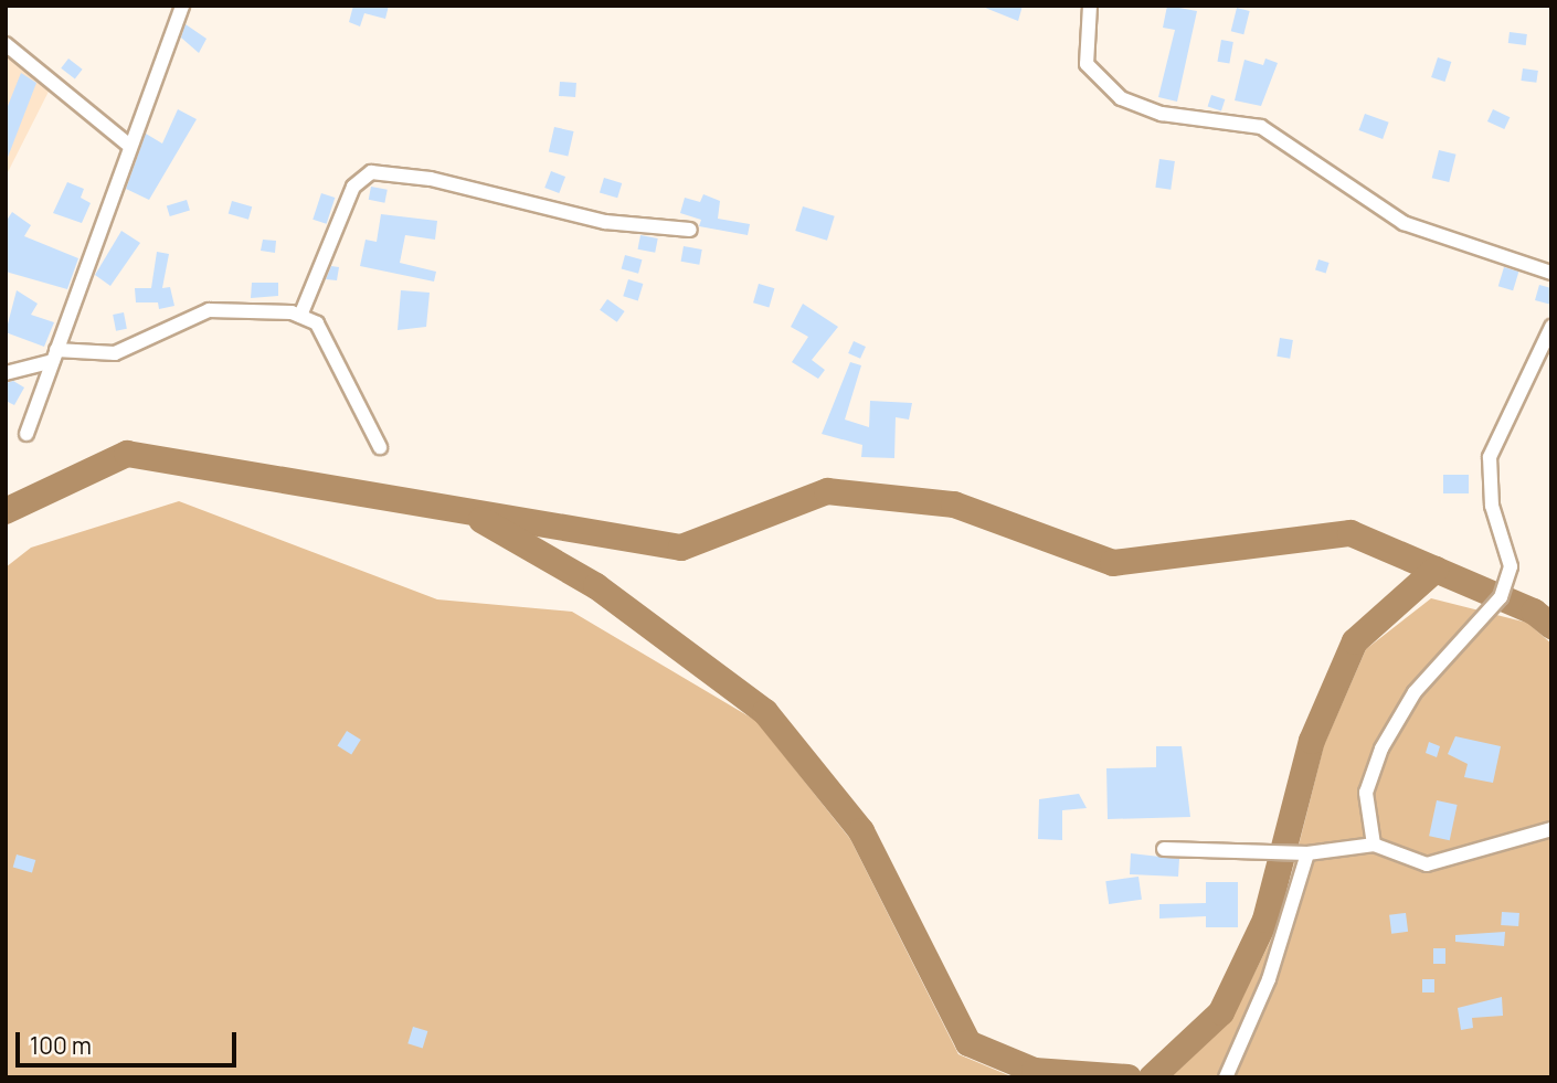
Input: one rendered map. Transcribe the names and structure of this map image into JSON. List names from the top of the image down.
{
  "scale_bar": "100 m"
}
